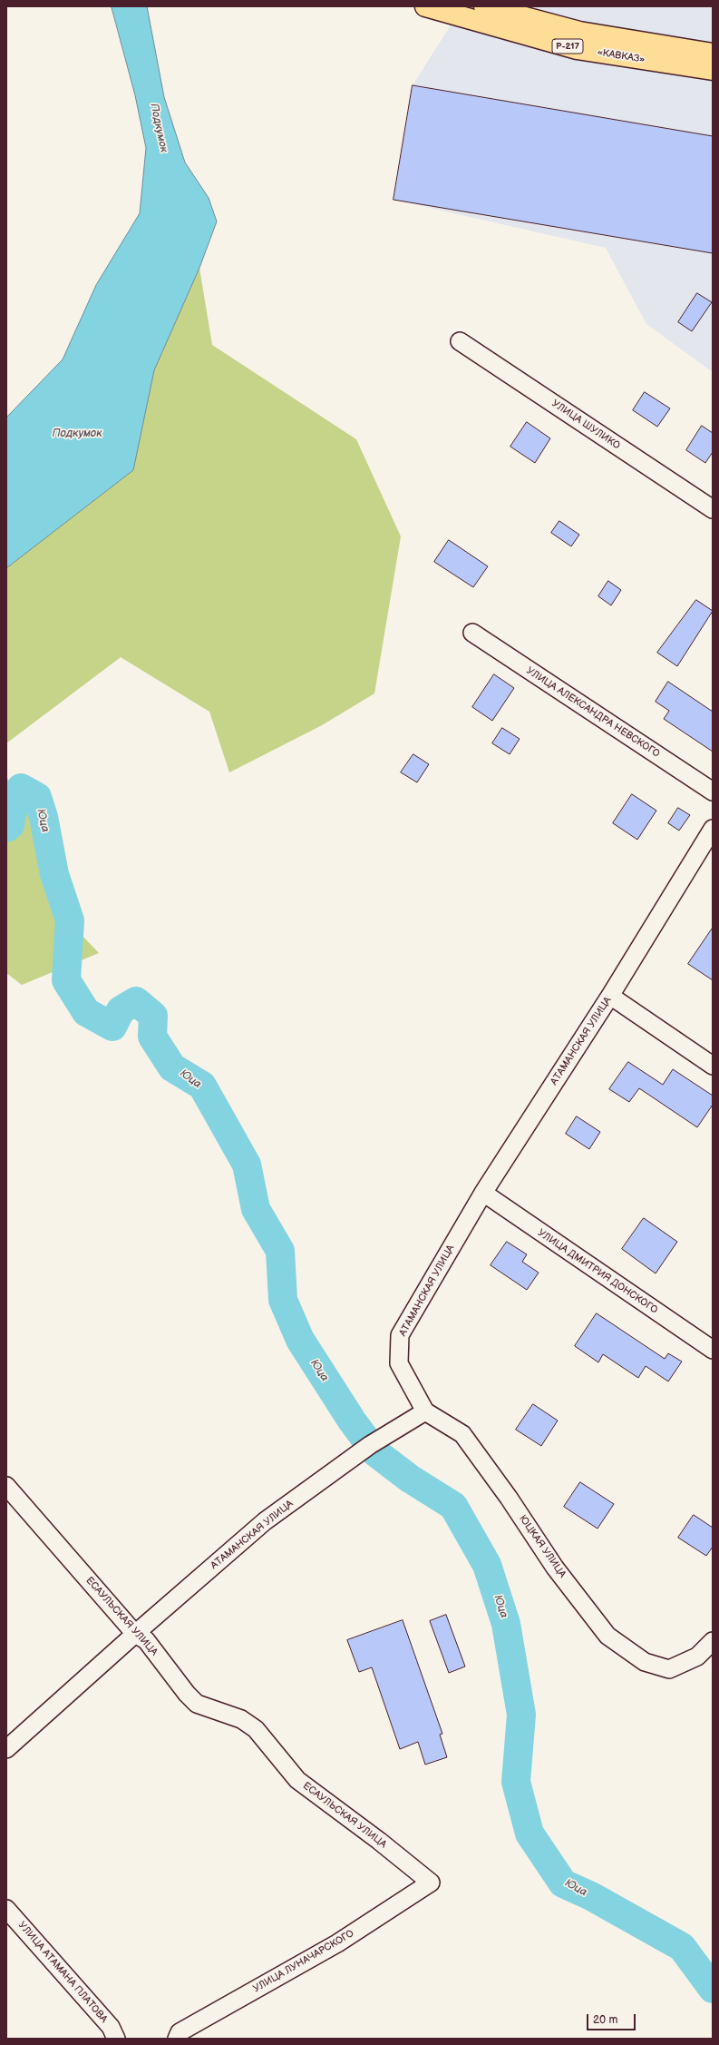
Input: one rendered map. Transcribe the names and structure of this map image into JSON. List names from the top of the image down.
{
  "streets": {
    "main road": ["Р-217", "«КАВКАЗ»"],
    "street": [
      "УЛИЦА ШУЛИКО",
      "УЛИЦА АЛЕКСАНДРА НЕВСКОГО",
      "АТАМАНСКАЯ УЛИЦА",
      "УЛИЦА ДМИТРИЯ ДОНСКОГО",
      "ЮЦКАЯ УЛИЦА",
      "ЕСАУЛЬСКАЯ УЛИЦА",
      "УЛИЦА ЛУНАЧАРСКОГО",
      "УЛИЦА АТАМАНА ПЛАТОВА"
    ]
  },
  "crossings": [
    ["АТАМАНСКАЯ УЛИЦА", "УЛИЦА ДМИТРИЯ ДОНСКОГО"],
    ["АТАМАНСКАЯ УЛИЦА", "ЮЦКАЯ УЛИЦА"],
    ["АТАМАНСКАЯ УЛИЦА", "ЕСАУЛЬСКАЯ УЛИЦА"],
    ["ЕСАУЛЬСКАЯ УЛИЦА", "УЛИЦА ЛУНАЧАРСКОГО"]
  ],
  "water": ["Подкумок", "Юца"],
  "scale_bar": "20 m"
}
